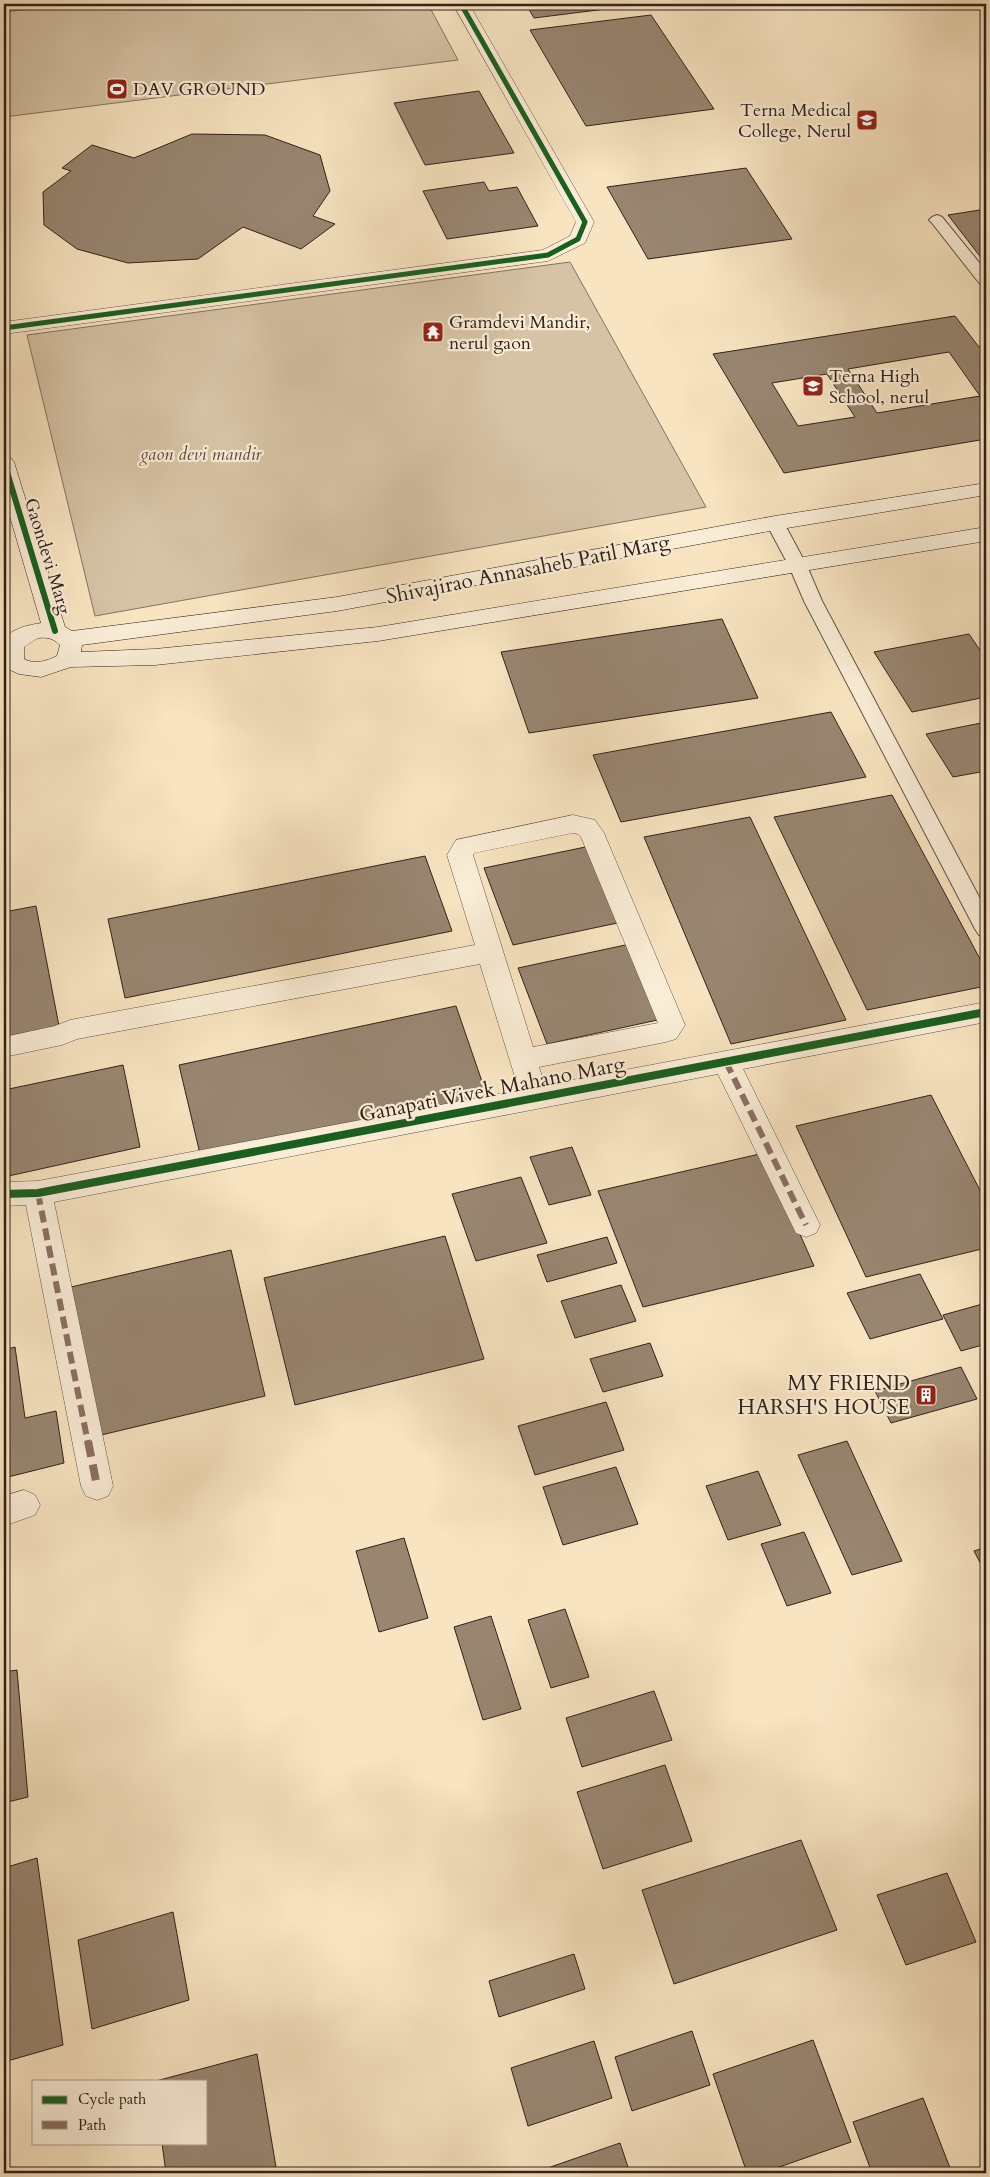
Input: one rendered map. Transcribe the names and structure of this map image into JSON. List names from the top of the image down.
{
  "streets": {
    "street": ["Gaondevi Marg", "Shivajirao Annasaheb Patil Marg", "Ganapati Vivek Mahano Marg"]
  },
  "crossings": [
    ["Gaondevi Marg", "Shivajirao Annasaheb Patil Marg"]
  ],
  "parks": ["gaon devi mandir"],
  "places": {
    "sports": ["DAV GROUND"],
    "school or university": ["Terna Medical College, Nerul", "Terna High School, nerul"],
    "temple": ["Gramdevi Mandir, nerul gaon"],
    "building": ["MY FRIEND HARSH'S HOUSE"]
  },
  "legend": ["Cycle path", "Path"]
}
